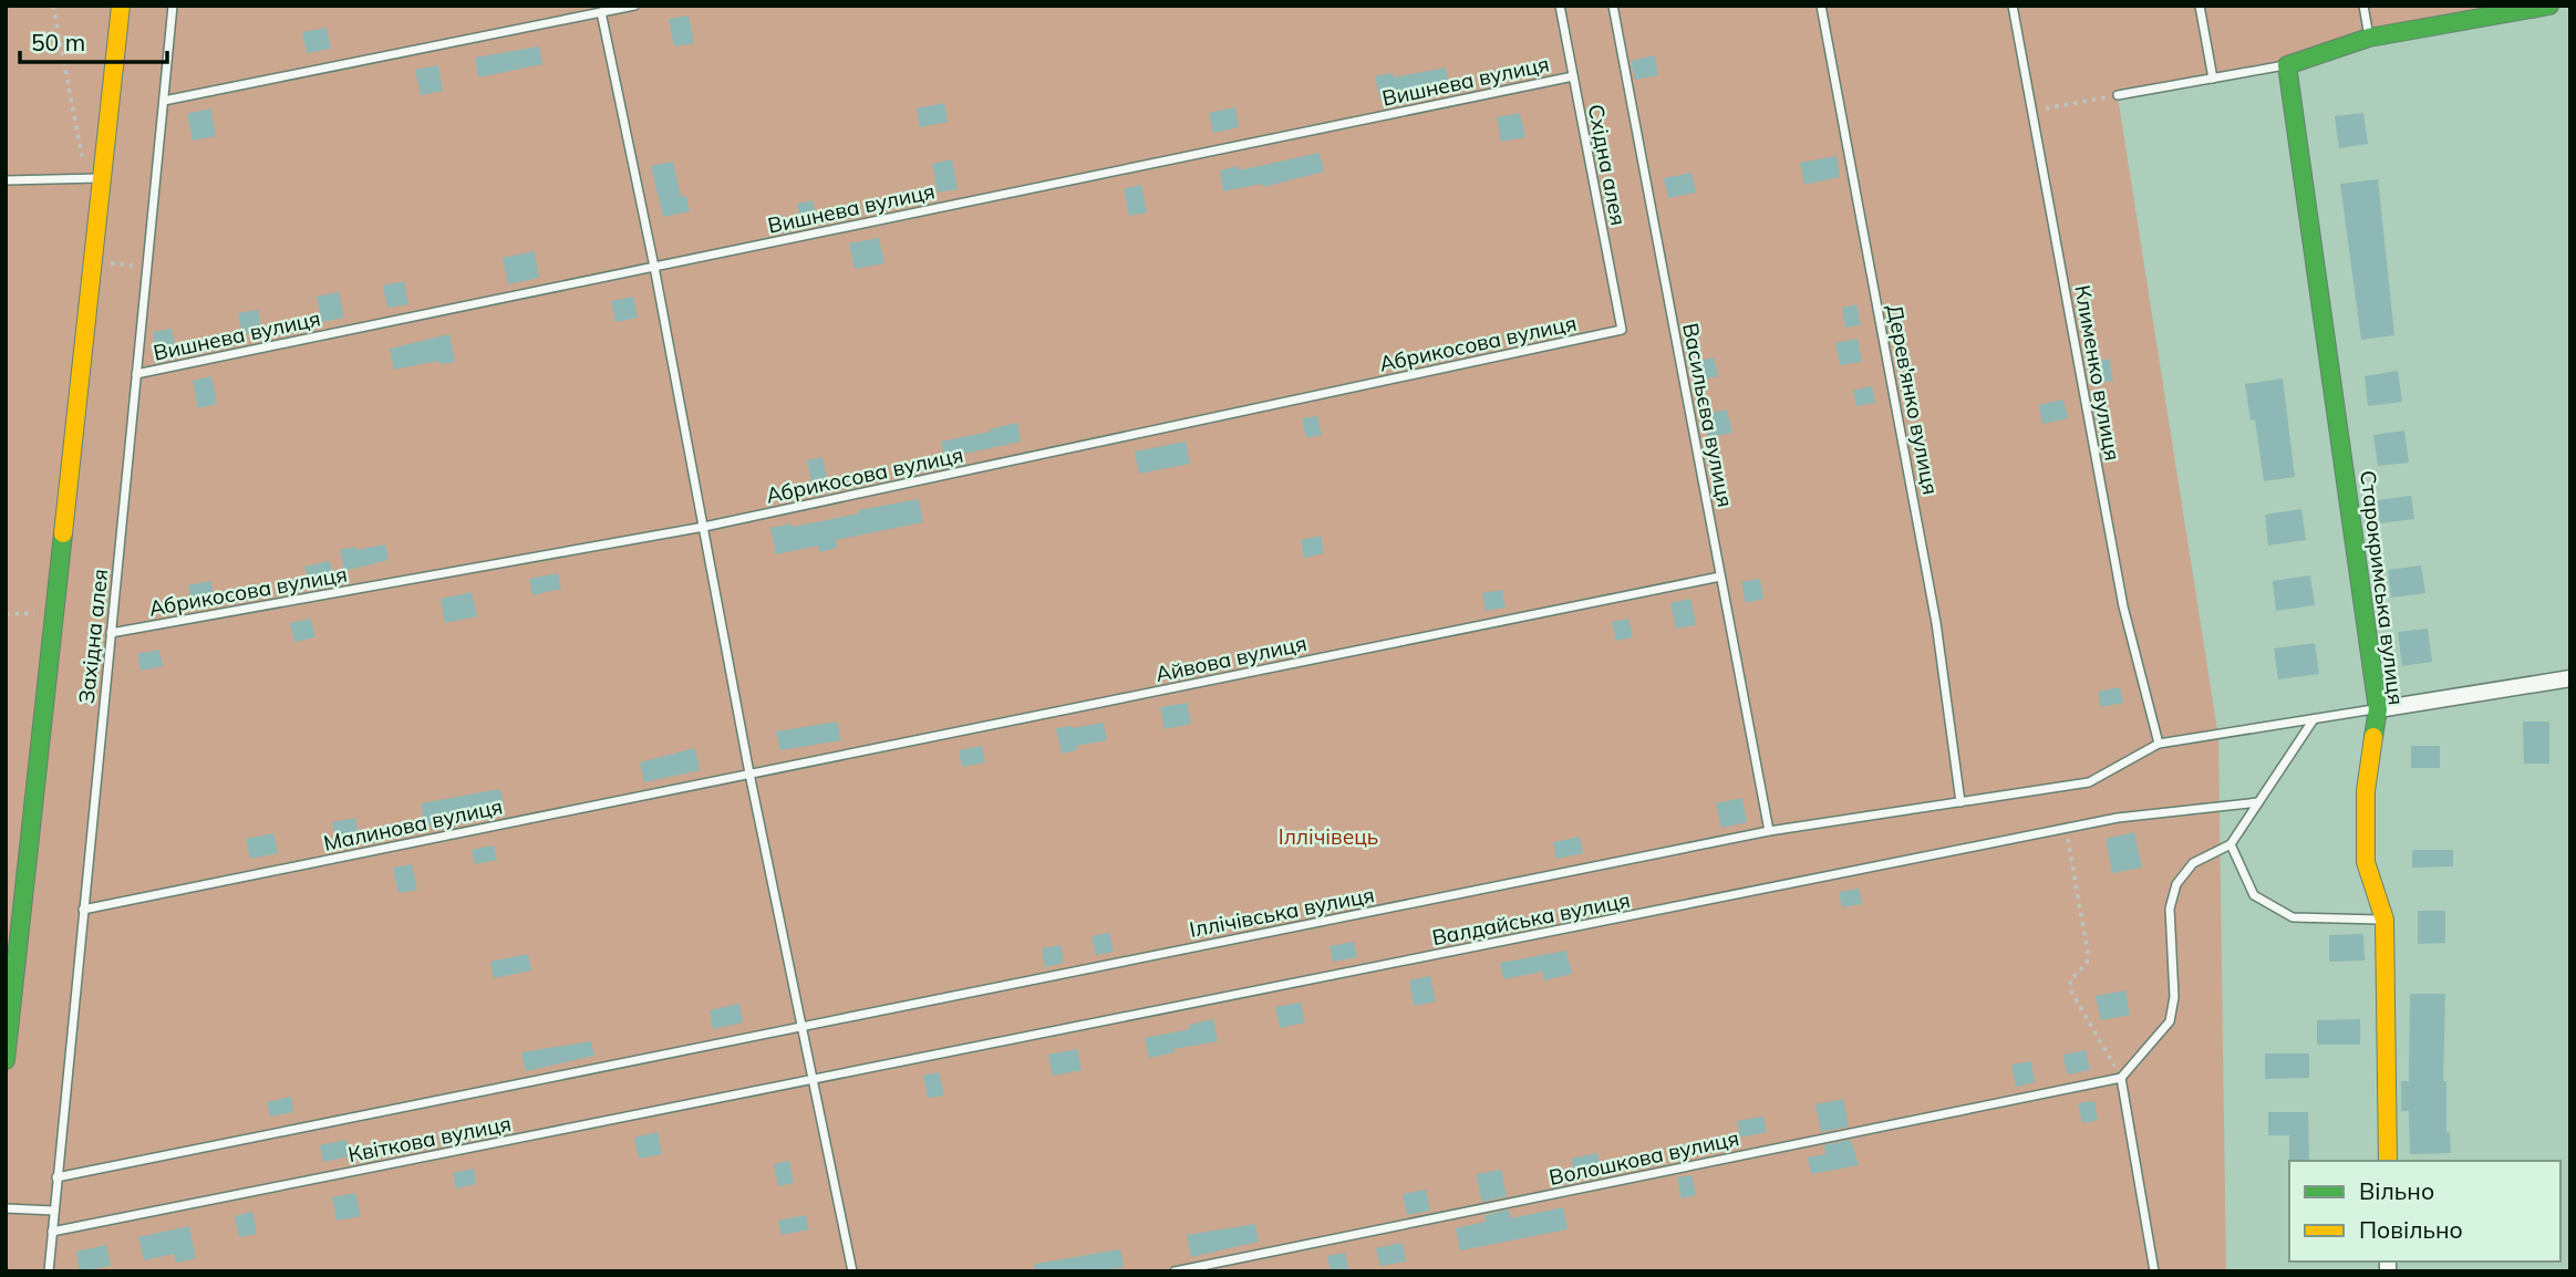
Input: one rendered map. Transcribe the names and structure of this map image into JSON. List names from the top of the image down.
{
  "streets": {
    "street": ["Старокримська вулиця"],
    "lane": [
      "Вишнева вулиця",
      "Східна алея",
      "Абрикосова вулиця",
      "Клименко вулиця",
      "Дерев'янко вулиця",
      "Васильєва вулиця",
      "Західна алея",
      "Айвова вулиця",
      "Малинова вулиця",
      "Іллічівська вулиця",
      "Валдайська вулиця",
      "Квіткова вулиця",
      "Волошкова вулиця"
    ]
  },
  "crossings": [
    ["Вишнева вулиця", "Східна алея"],
    ["Вишнева вулиця", "Західна алея"],
    ["Східна алея", "Абрикосова вулиця"],
    ["Абрикосова вулиця", "Західна алея"],
    ["Клименко вулиця", "Іллічівська вулиця"],
    ["Дерев'янко вулиця", "Іллічівська вулиця"],
    ["Васильєва вулиця", "Айвова вулиця"],
    ["Васильєва вулиця", "Іллічівська вулиця"],
    ["Західна алея", "Малинова вулиця"],
    ["Західна алея", "Іллічівська вулиця"],
    ["Західна алея", "Квіткова вулиця"],
    ["Айвова вулиця", "Малинова вулиця"],
    ["Валдайська вулиця", "Квіткова вулиця"]
  ],
  "parks": ["Іллічівець"],
  "legend": ["Вільно", "Повільно"],
  "scale_bar": "50 m"
}
